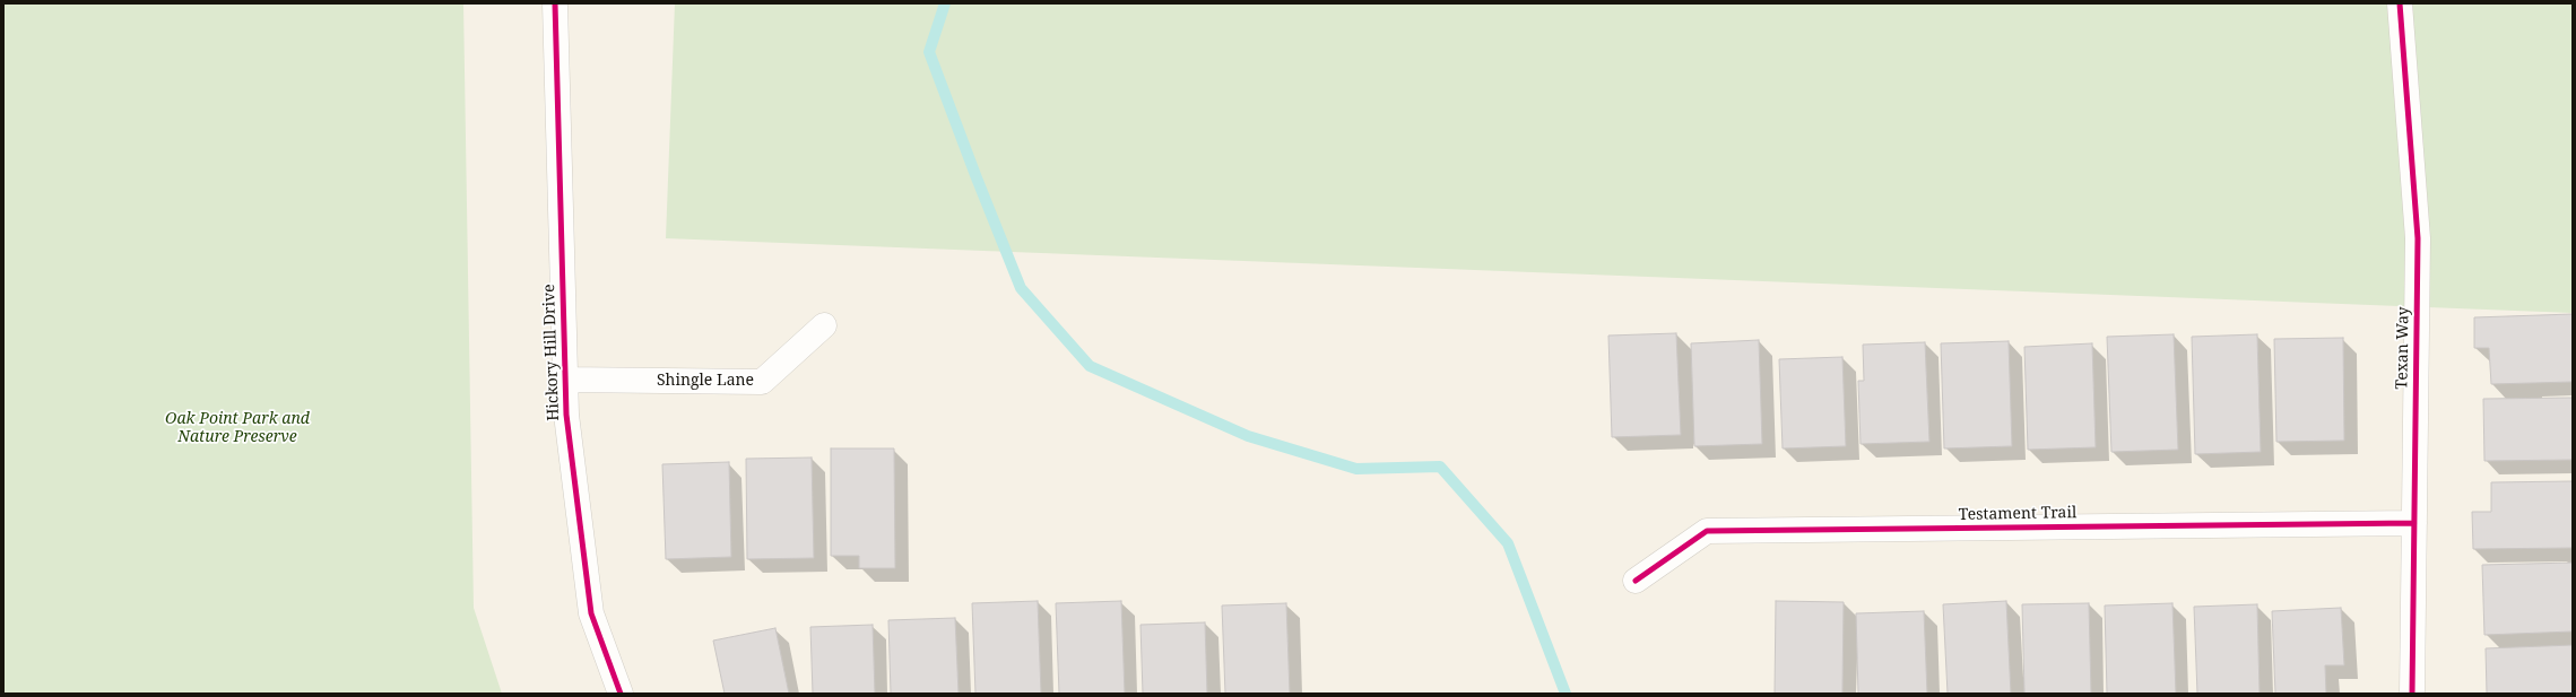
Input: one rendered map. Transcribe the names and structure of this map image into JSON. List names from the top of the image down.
{
  "streets": {
    "street": [
      "Texan Way",
      "Hickory Hill Drive",
      "Shingle Lane",
      "Testament Trail"
    ]
  },
  "crossings": [
    ["Texan Way", "Testament Trail"],
    ["Hickory Hill Drive", "Shingle Lane"]
  ],
  "parks": ["Oak Point Park and Nature Preserve"]
}
